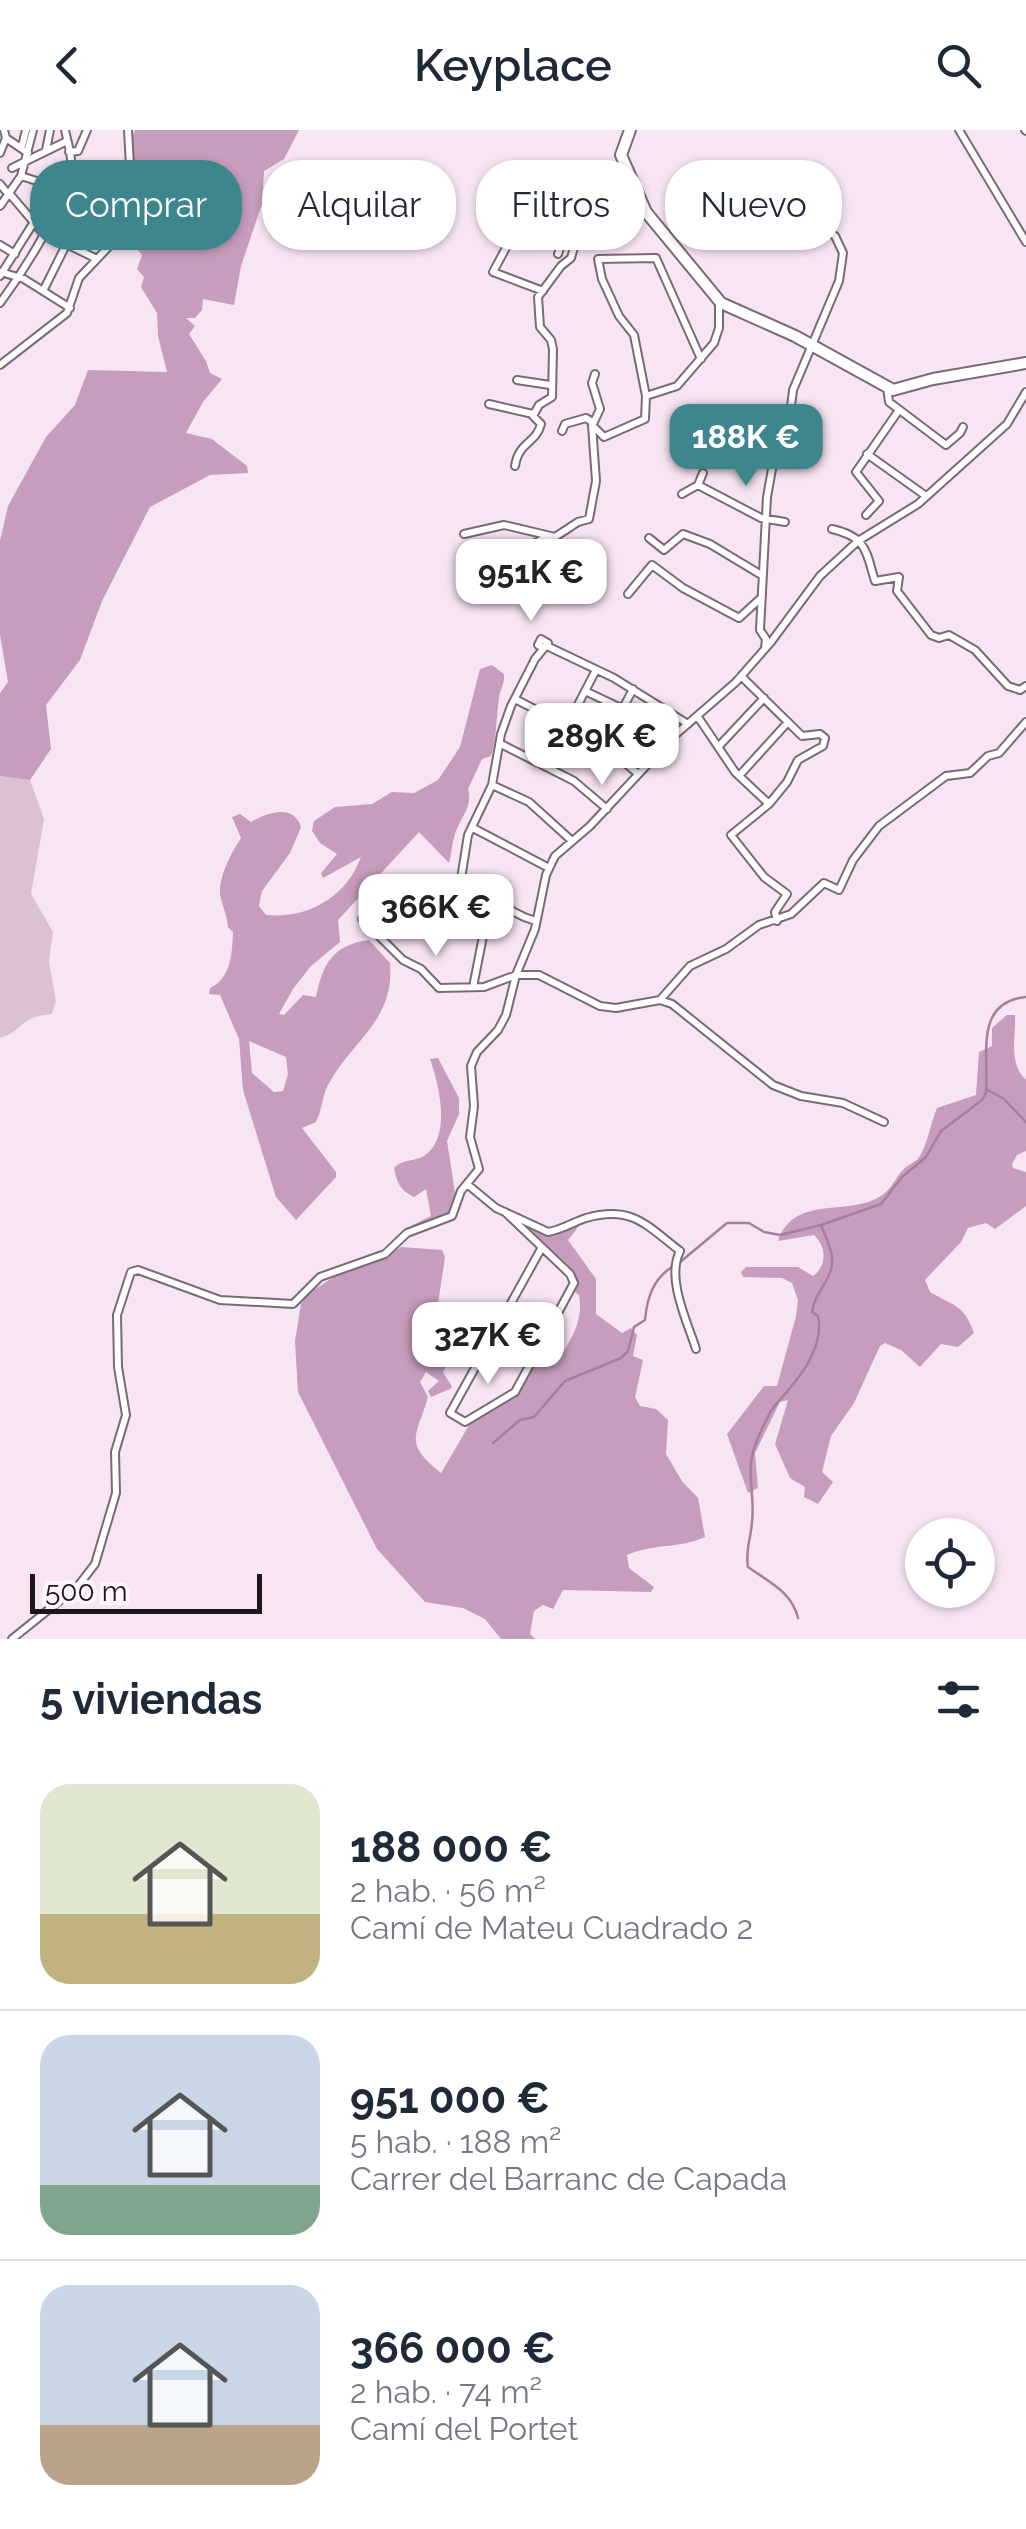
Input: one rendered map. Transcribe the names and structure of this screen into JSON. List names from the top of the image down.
{
  "scale_bar": "500 m",
  "page": {
    "header": "Keyplace",
    "chip": [
      "Comprar",
      "Alquilar",
      "Filtros",
      "Nuevo"
    ],
    "price": [
      "188K €",
      "951K €",
      "289K €",
      "366K €",
      "327K €"
    ],
    "scale": "500 m",
    "heading": "5 viviendas",
    "list": [
      {
        "name": "188 000 €",
        "note": "2 hab. · 56 m² · Camí de Mateu Cuadrado 2"
      },
      {
        "name": "951 000 €",
        "note": "5 hab. · 188 m² · Carrer del Barranc de Capada"
      },
      {
        "name": "366 000 €",
        "note": "2 hab. · 74 m² · Camí del Portet"
      }
    ]
  }
}
